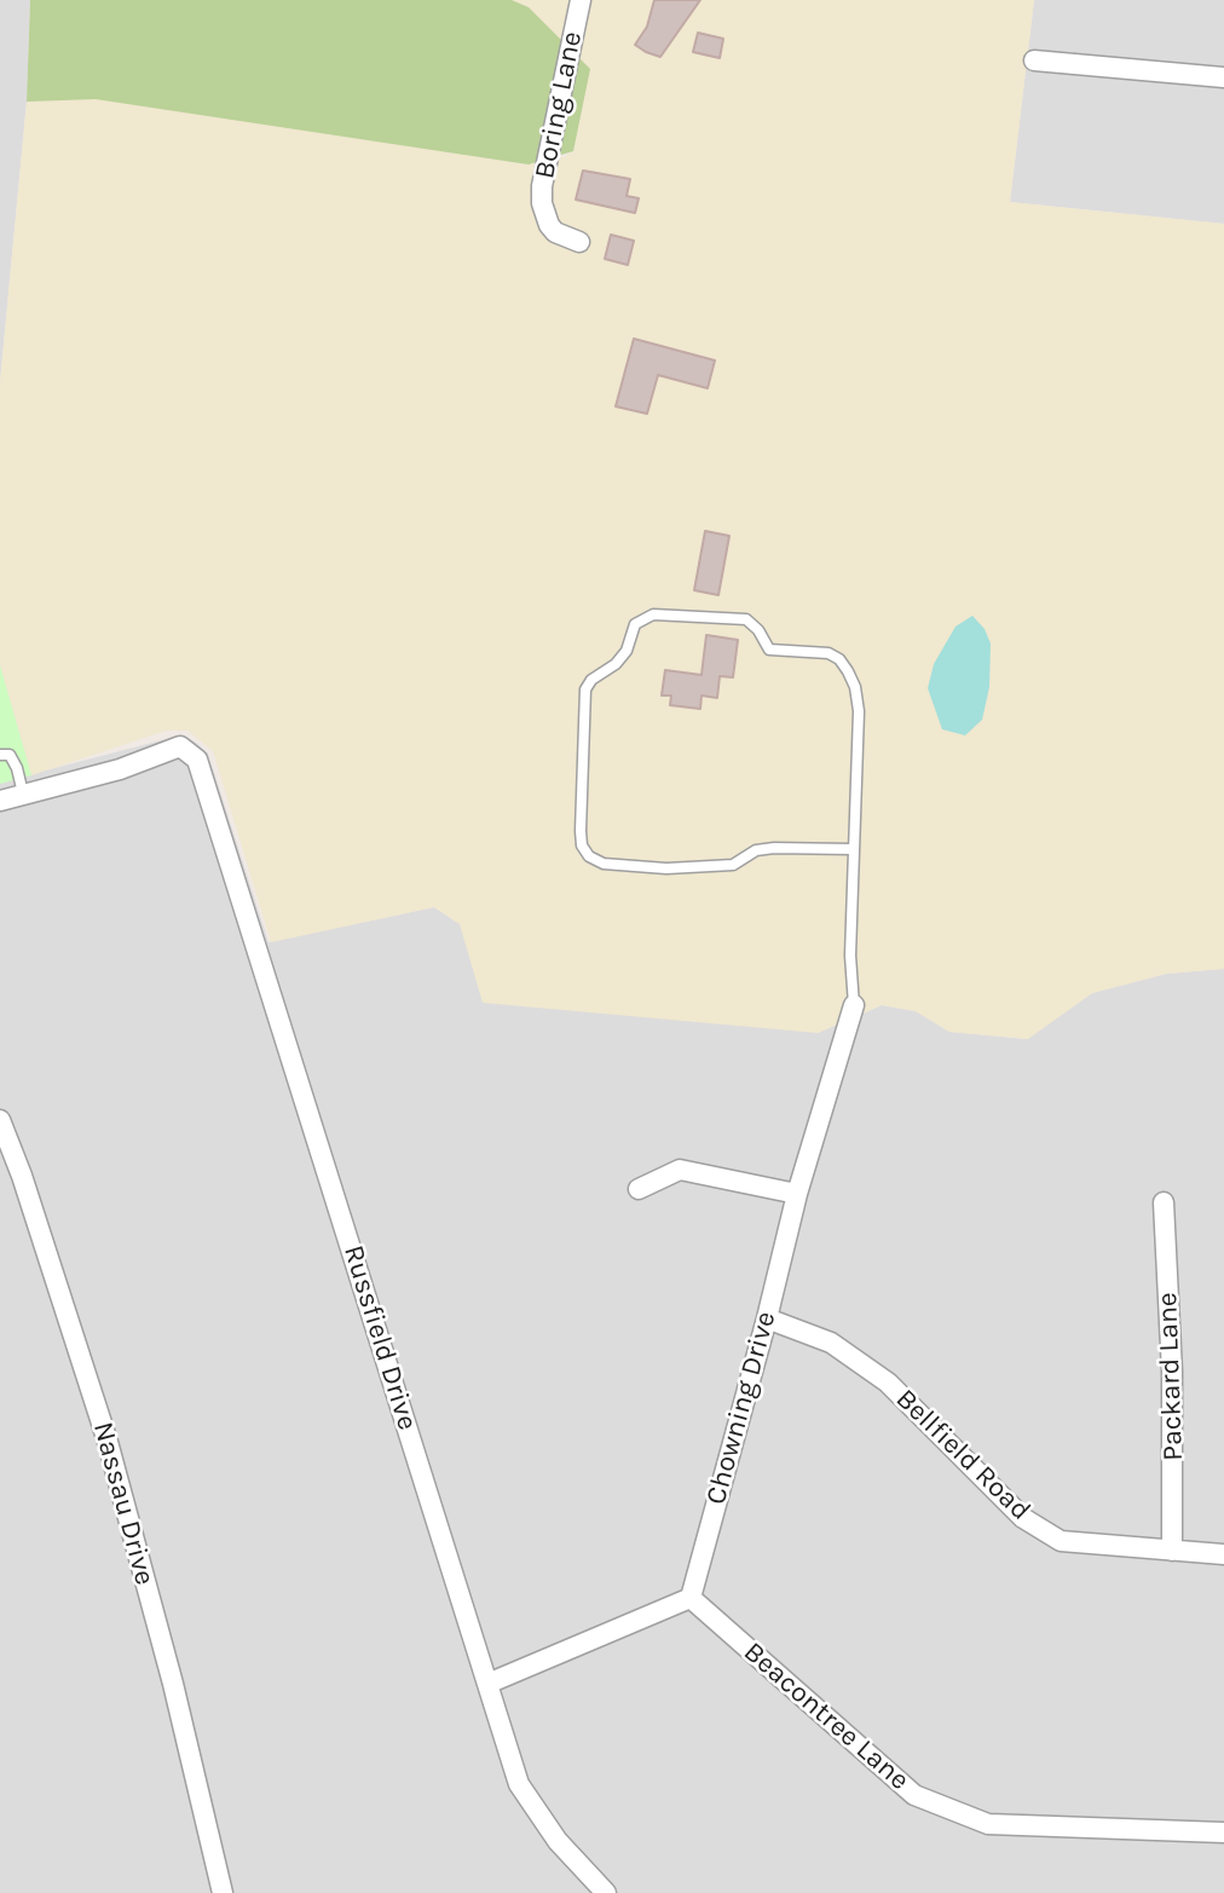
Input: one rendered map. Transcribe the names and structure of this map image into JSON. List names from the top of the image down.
{
  "streets": {
    "street": [
      "Boring Lane",
      "Russfield Drive",
      "Packard Lane",
      "Chowning Drive",
      "Bellfield Road",
      "Nassau Drive",
      "Beacontree Lane"
    ]
  },
  "crossings": [
    ["Packard Lane", "Bellfield Road"],
    ["Chowning Drive", "Bellfield Road"],
    ["Chowning Drive", "Beacontree Lane"]
  ]
}
